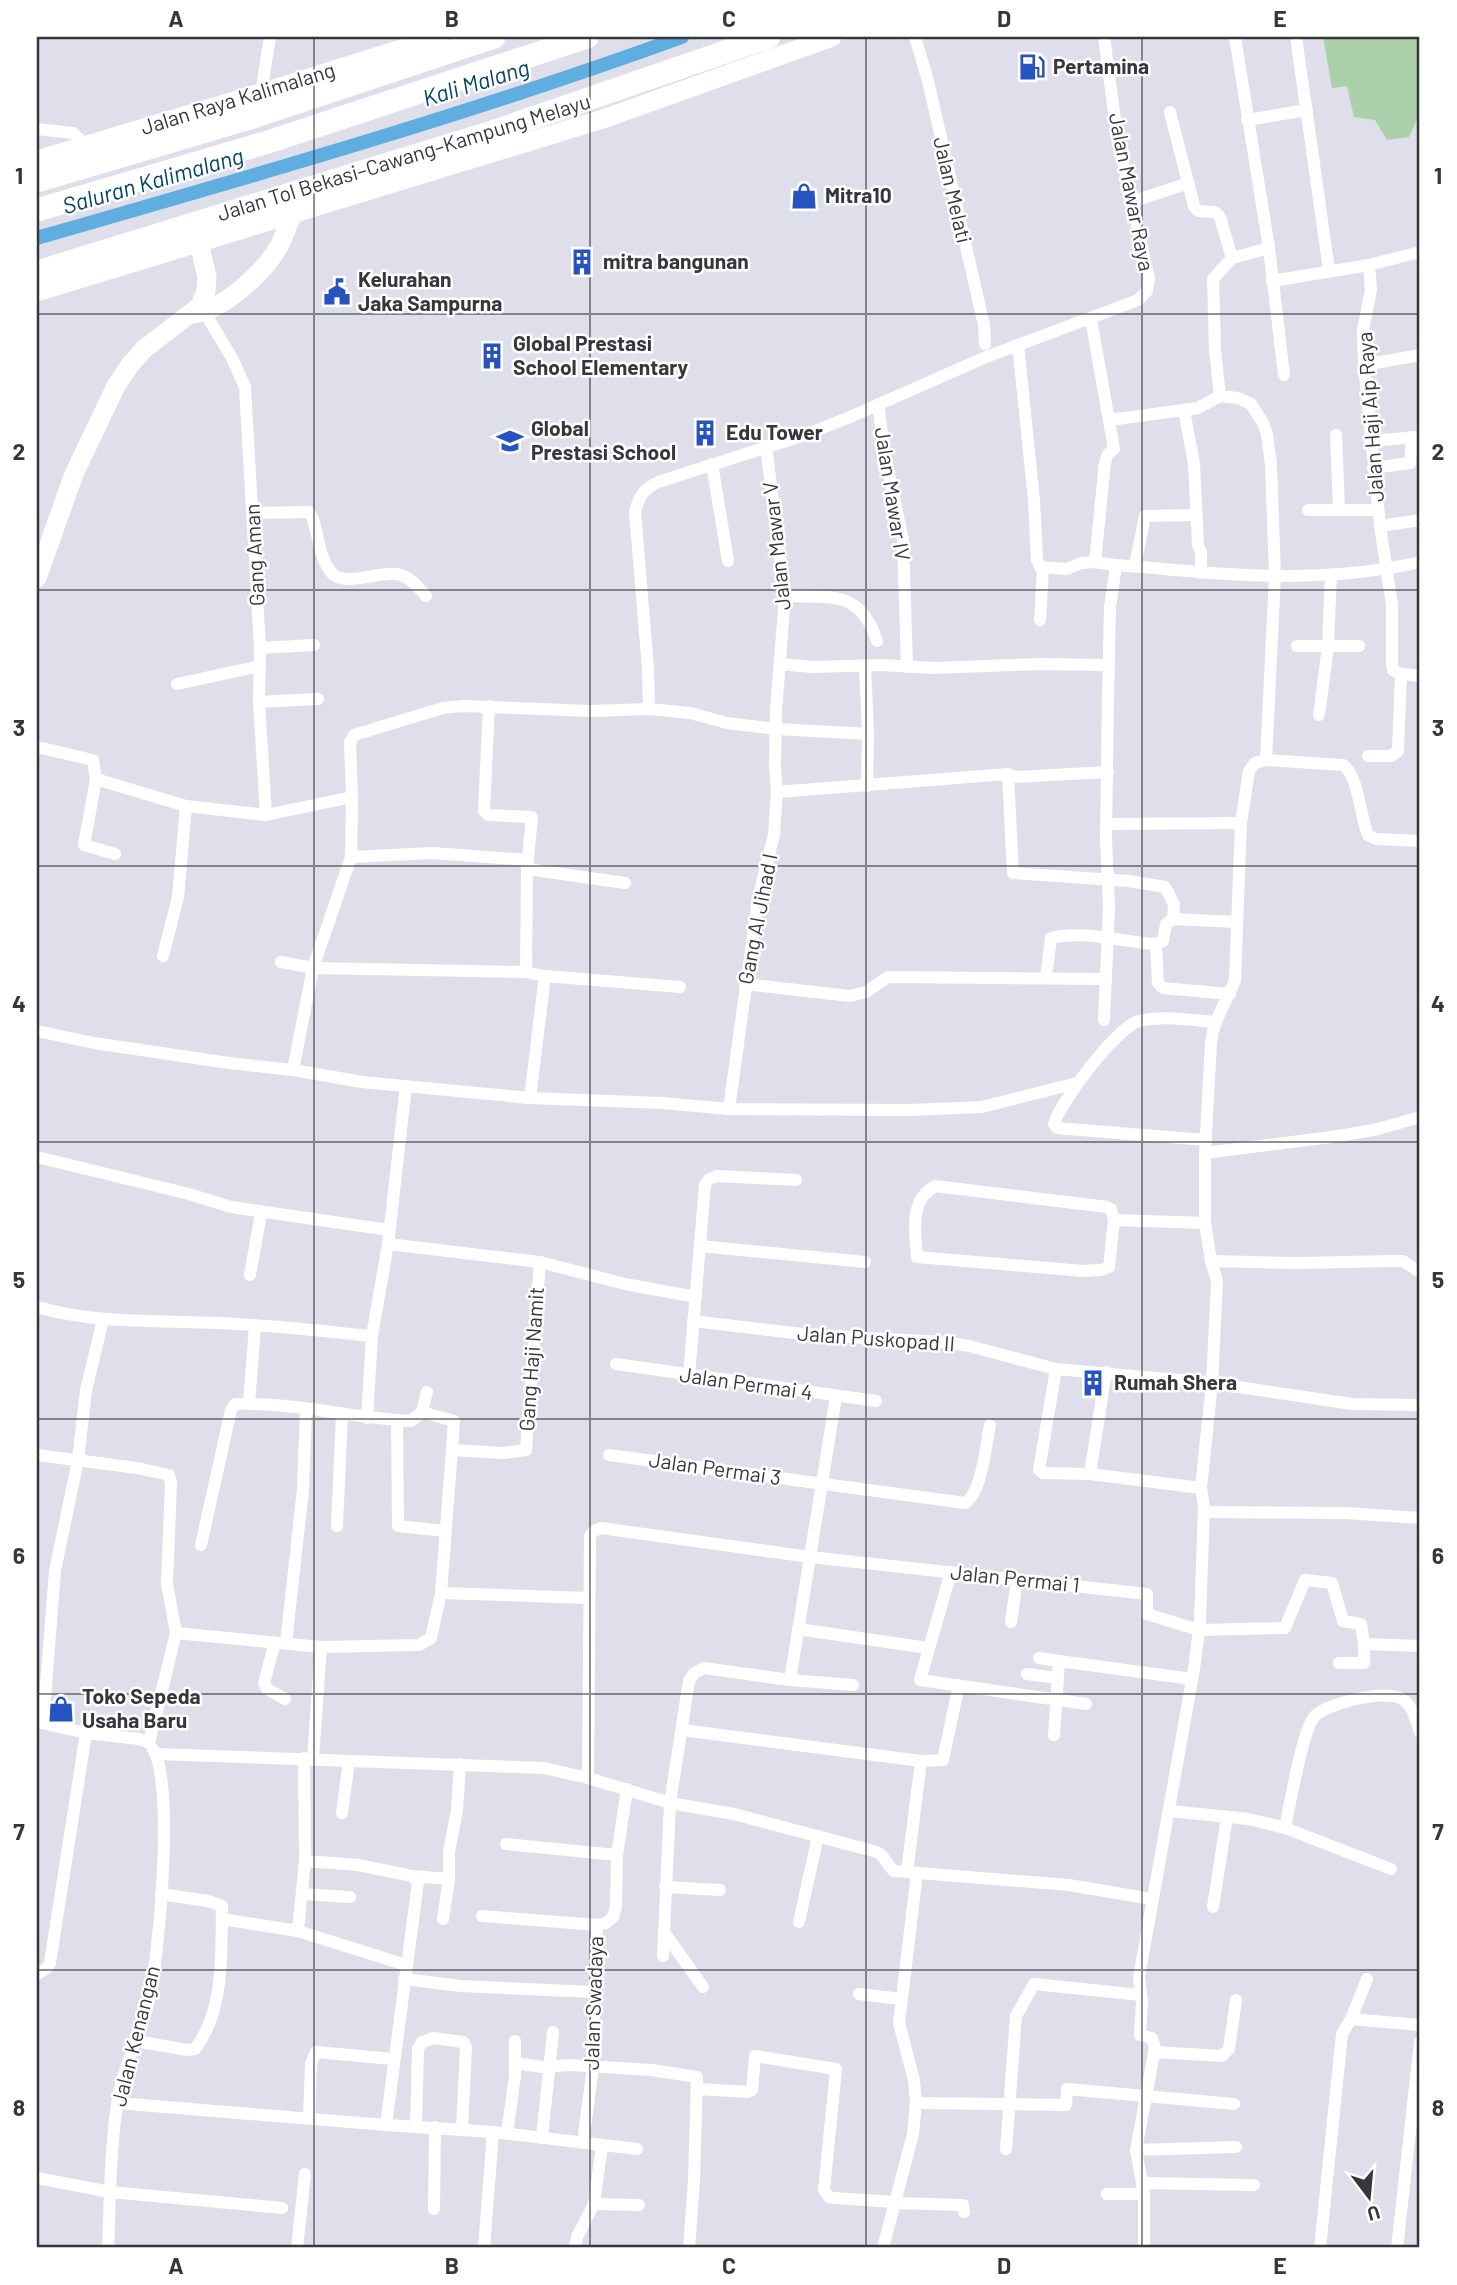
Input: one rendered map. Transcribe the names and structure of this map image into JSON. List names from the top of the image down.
{
  "streets": {
    "highway": ["Jalan Tol Bekasi–Cawang–Kampung Melayu"],
    "main road": ["Jalan Raya Kalimalang"],
    "street": [
      "Jalan Melati",
      "Jalan Mawar Raya",
      "Jalan Haji Aip Raya",
      "Jalan Mawar IV",
      "Jalan Mawar V",
      "Gang Aman",
      "Gang Al Jihad I",
      "Jalan Puskopad II",
      "Gang Haji Namit",
      "Jalan Permai 4",
      "Jalan Permai 3",
      "Jalan Permai 1",
      "Jalan Swadaya",
      "Jalan Kenangan"
    ]
  },
  "crossings": [
    ["Jalan Mawar Raya", "Jalan Mawar IV"],
    ["Jalan Mawar Raya", "Jalan Mawar V"],
    ["Jalan Mawar V", "Gang Al Jihad I"]
  ],
  "water": ["Kali Malang", "Saluran Kalimalang"],
  "places": {
    "fuel station": ["Pertamina"],
    "shop": ["Mitra10", "Toko Sepeda Usaha Baru"],
    "building": [
      "mitra bangunan",
      "Global Prestasi School Elementary",
      "Edu Tower",
      "Rumah Shera"
    ],
    "public building": ["Kelurahan Jaka Sampurna"],
    "school or university": ["Global Prestasi School"]
  },
  "north": "bottom",
  "grid": {
    "columns": [
      "A",
      "B",
      "C",
      "D",
      "E"
    ],
    "rows": [
      "1",
      "2",
      "3",
      "4",
      "5",
      "6",
      "7",
      "8"
    ]
  }
}
